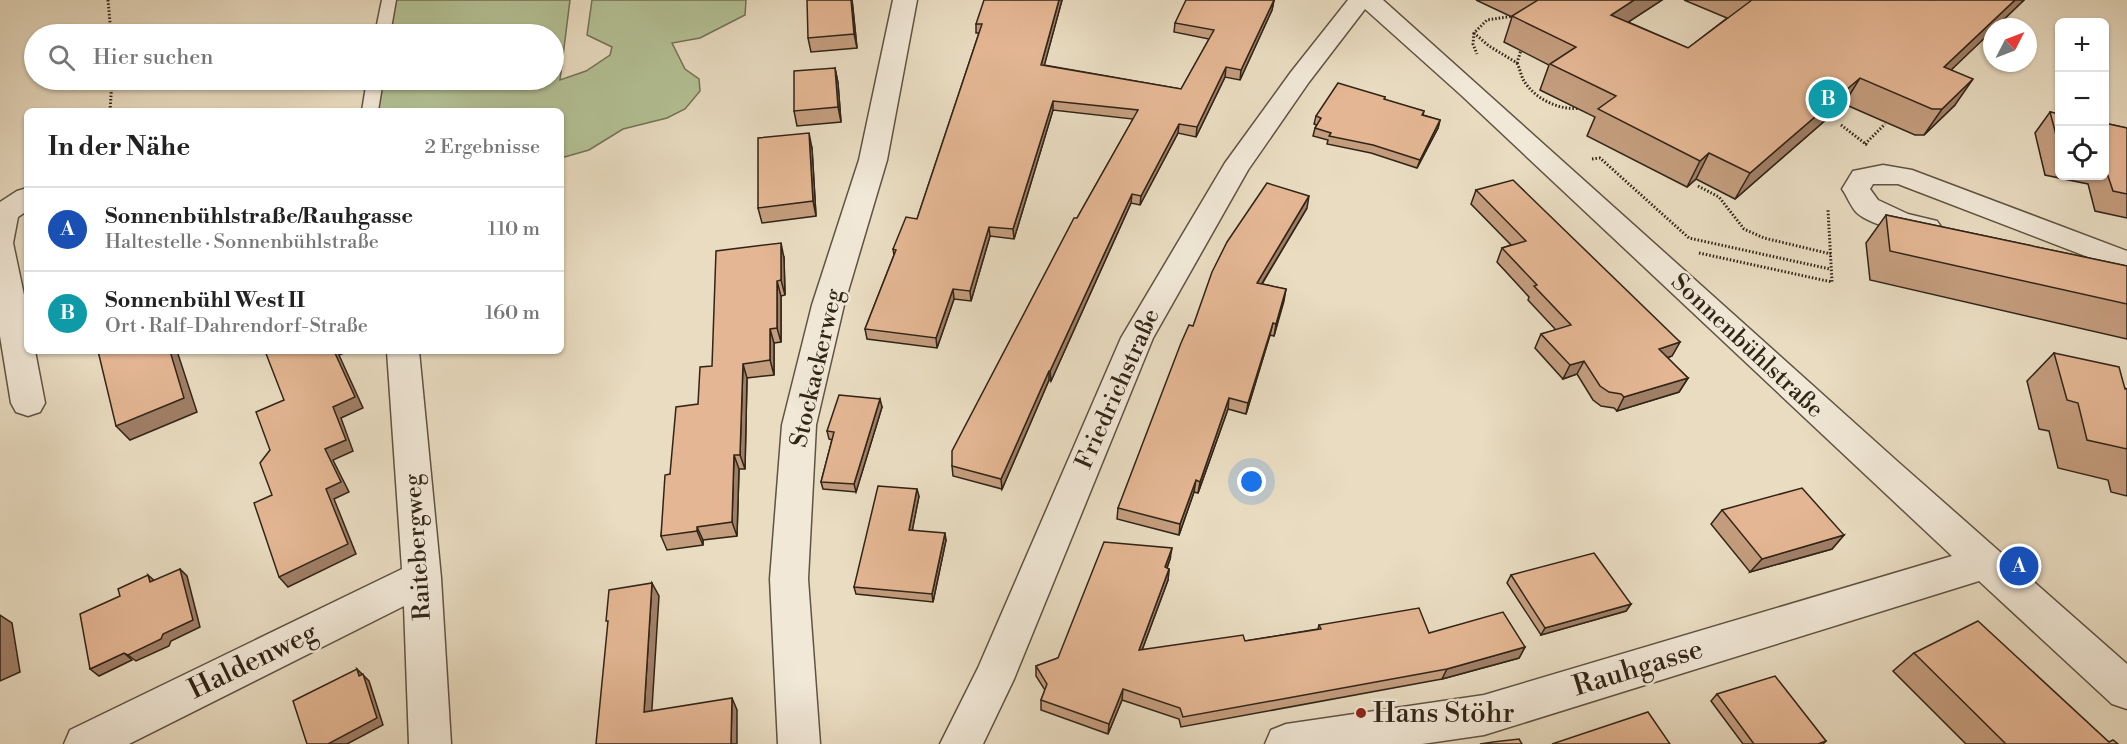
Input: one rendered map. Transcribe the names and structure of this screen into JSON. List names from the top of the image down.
{
  "streets": {
    "street": [
      "Sonnenbühlstraße",
      "Stockackerweg",
      "Friedrichstraße",
      "Raitebergweg",
      "Haldenweg",
      "Rauhgasse"
    ]
  },
  "crossings": [
    ["Sonnenbühlstraße", "Rauhgasse"],
    ["Raitebergweg", "Haldenweg"]
  ],
  "places": ["Hans Stöhr"],
  "north": "top right",
  "page": {
    "map_buttons": ["+", "−"],
    "search": "Hier suchen",
    "pins": ["B", "A"],
    "heading": ["In der Nähe", "2 Ergebnisse"],
    "list": [
      {
        "mark": "A",
        "name": "Sonnenbühlstraße/Rauhgasse",
        "note": "Haltestelle · Sonnenbühlstraße",
        "value": "110 m"
      },
      {
        "mark": "B",
        "name": "Sonnenbühl West II",
        "note": "Ort · Ralf-Dahrendorf-Straße",
        "value": "160 m"
      }
    ]
  }
}
